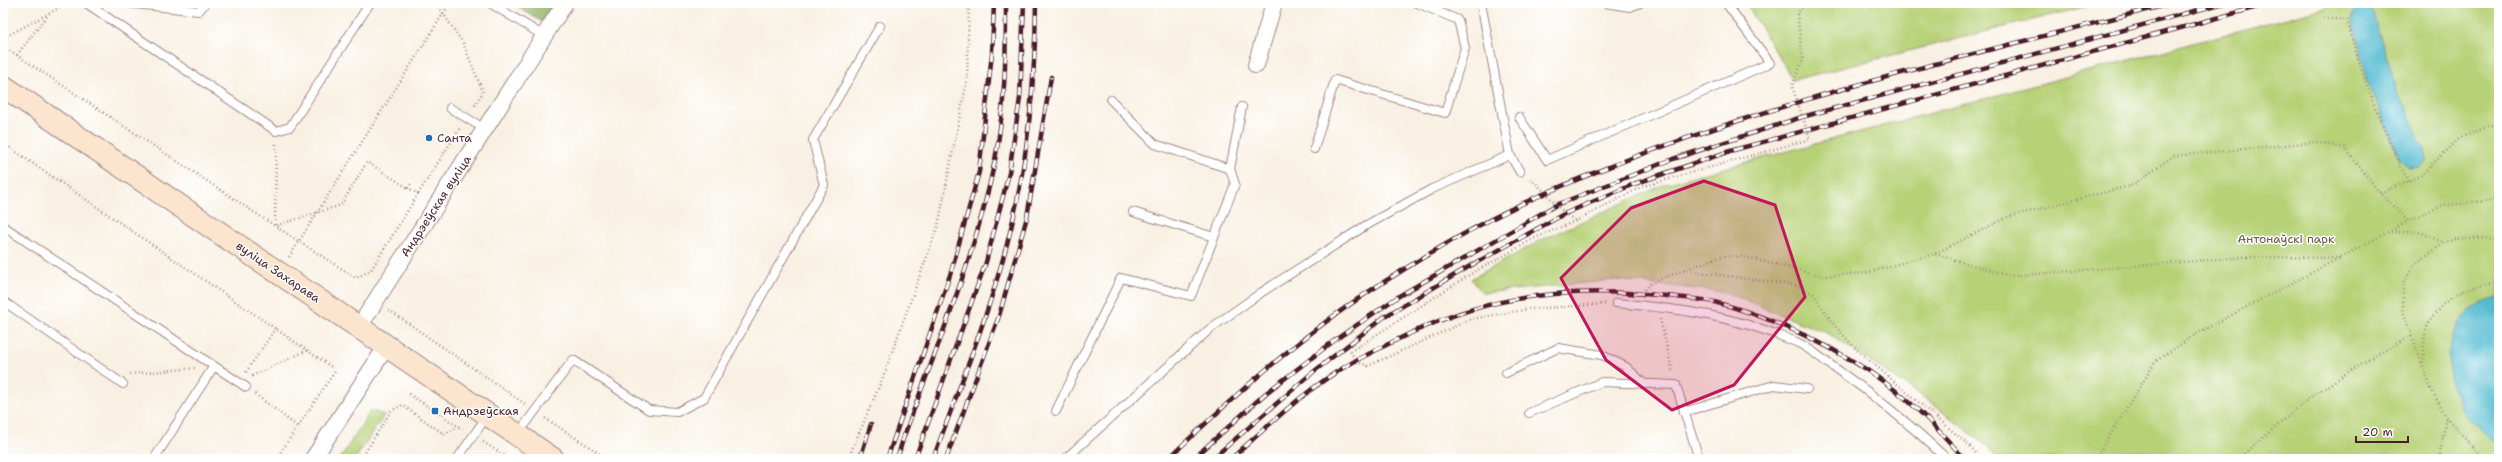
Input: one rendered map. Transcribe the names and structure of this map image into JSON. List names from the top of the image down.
{
  "streets": {
    "main road": ["вуліца Захарава"],
    "street": ["Андрэеўская вуліца"]
  },
  "crossings": [
    ["Андрэеўская вуліца", "вуліца Захарава"]
  ],
  "parks": ["Антонаўскі парк"],
  "places": {
    "other": ["Санта"],
    "transit": ["Андрэеўская"]
  },
  "scale_bar": "20 m"
}
